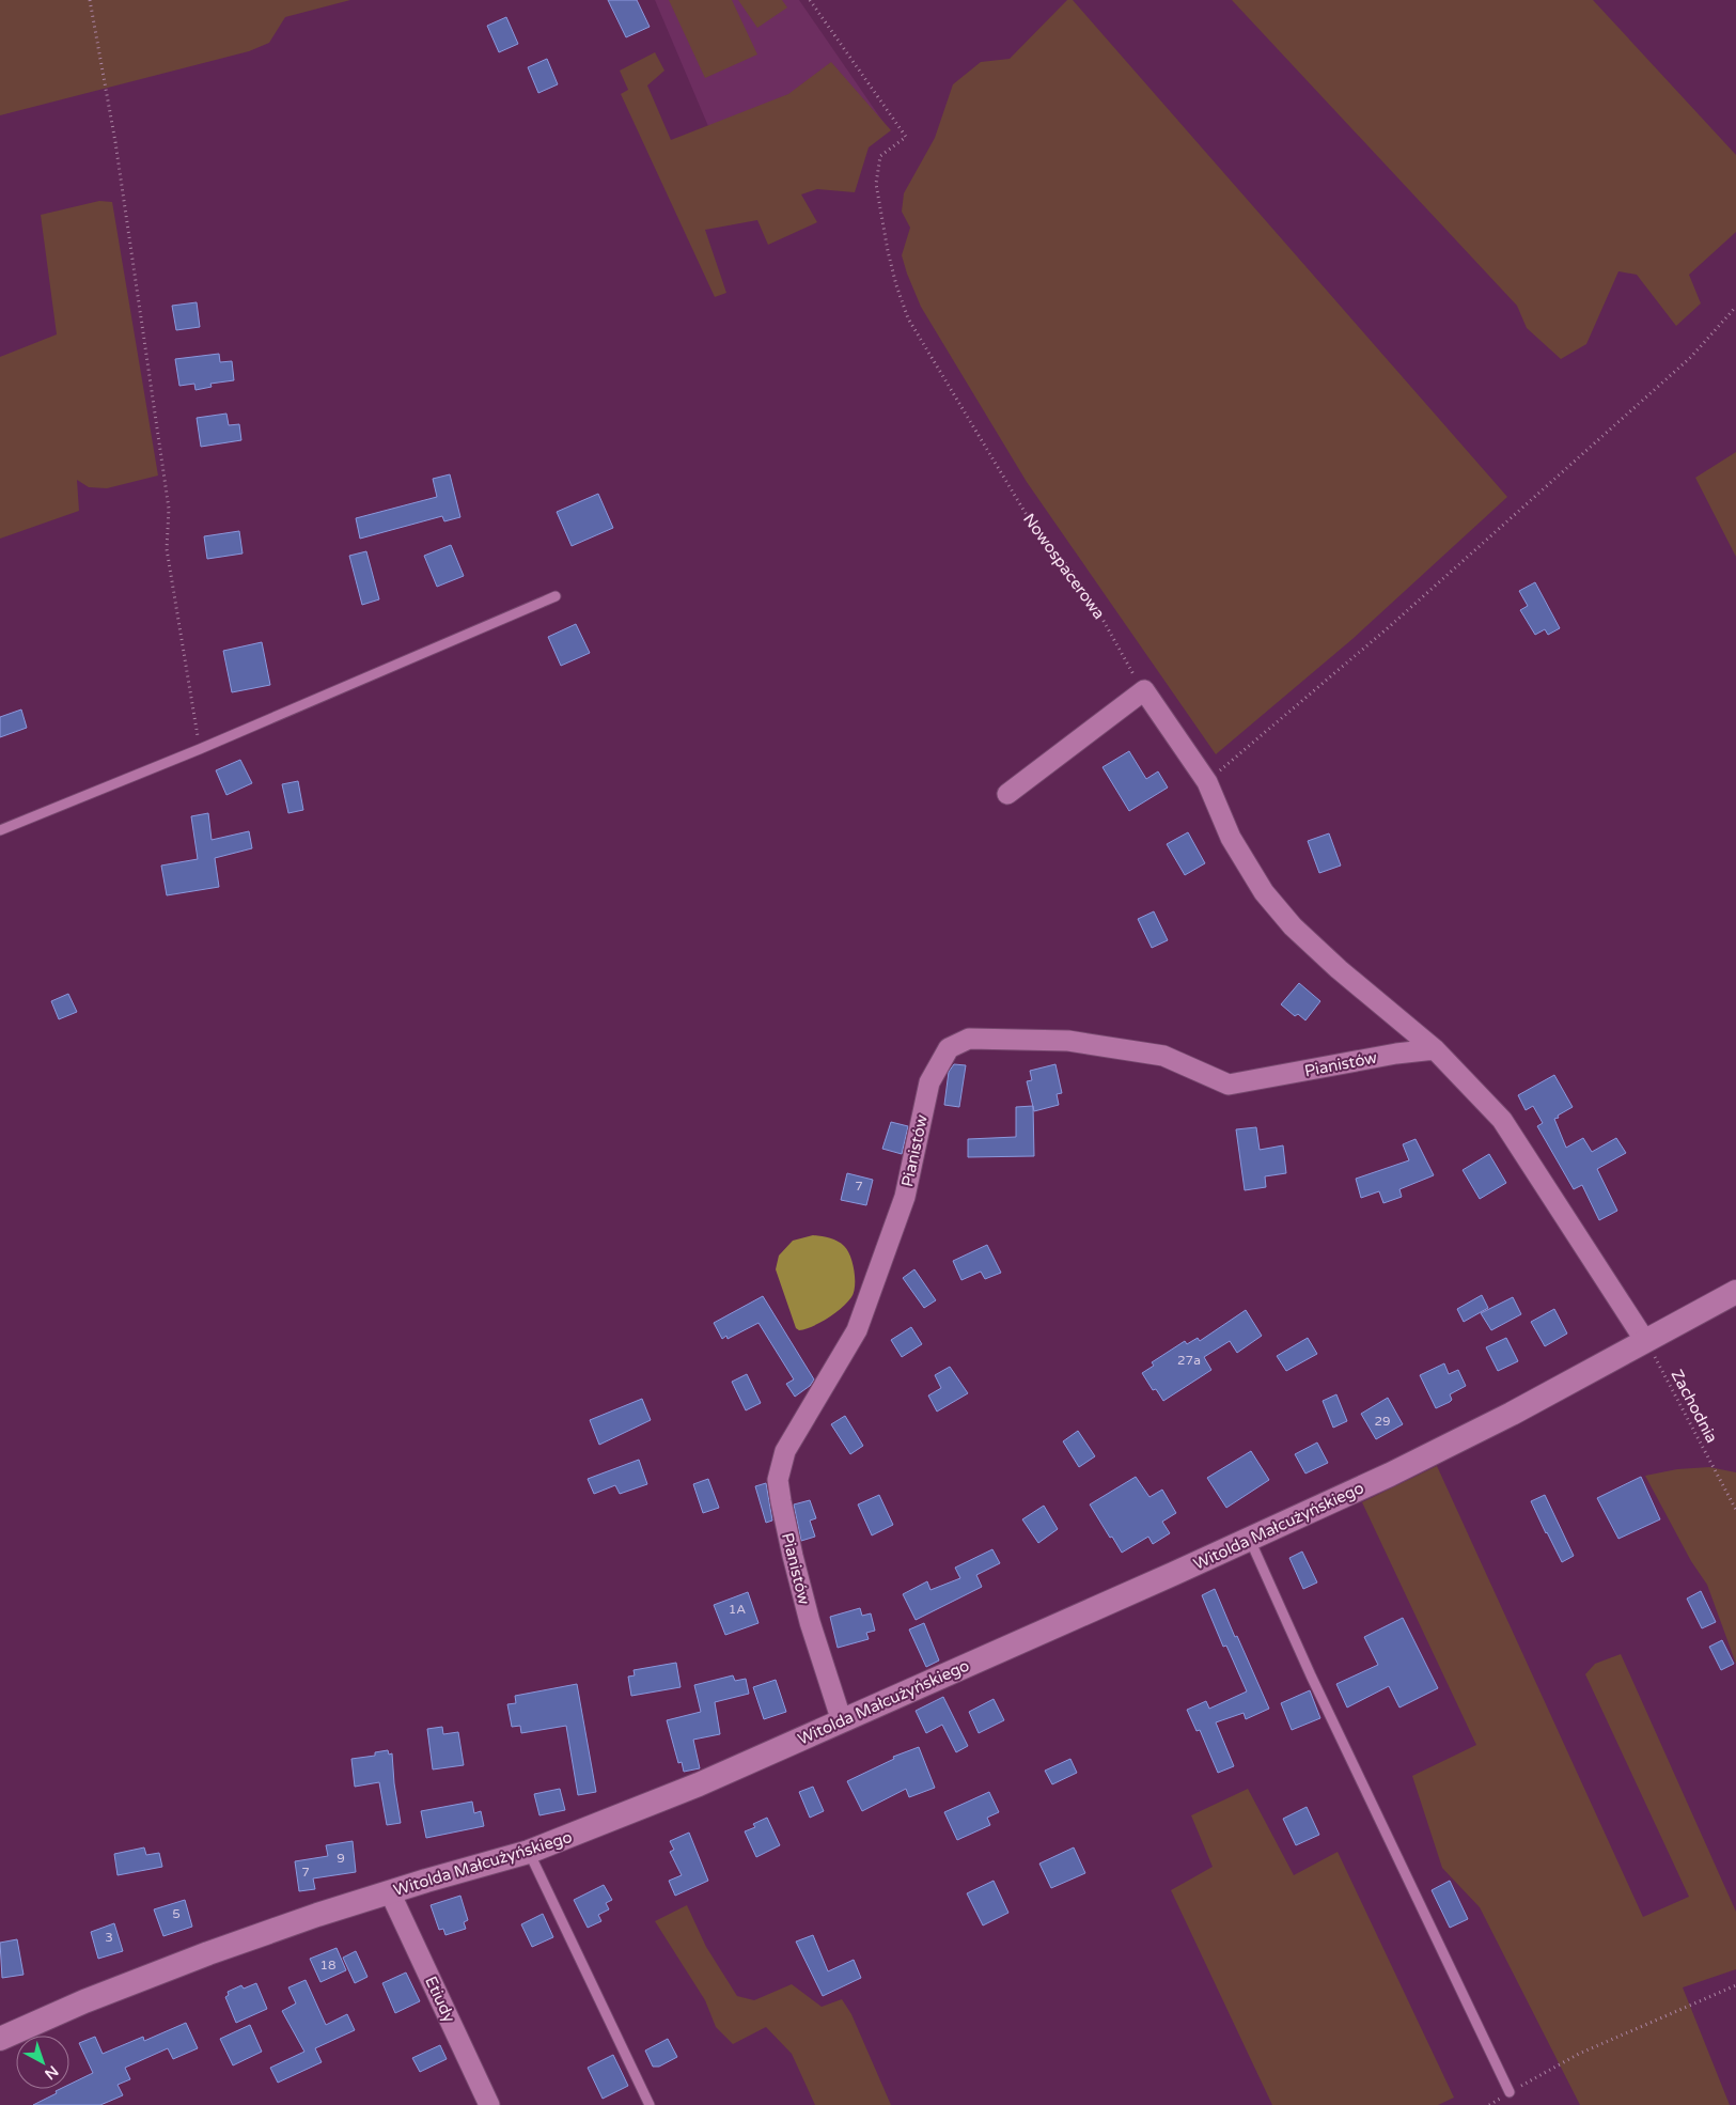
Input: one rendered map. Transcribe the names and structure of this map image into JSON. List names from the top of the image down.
{
  "streets": {
    "street": ["Pianistów", "Witolda Małcużyńskiego", "Etiudy"],
    "path": ["Nowospacerowa", "Zachodnia"]
  },
  "crossings": [
    ["Pianistów", "Witolda Małcużyńskiego"],
    ["Zachodnia", "Witolda Małcużyńskiego"],
    ["Witolda Małcużyńskiego", "Etiudy"]
  ],
  "house_numbers": [
    "7",
    "27a",
    "29",
    "1A",
    "9",
    "7",
    "5",
    "3",
    "18"
  ],
  "north": "bottom right"
}
